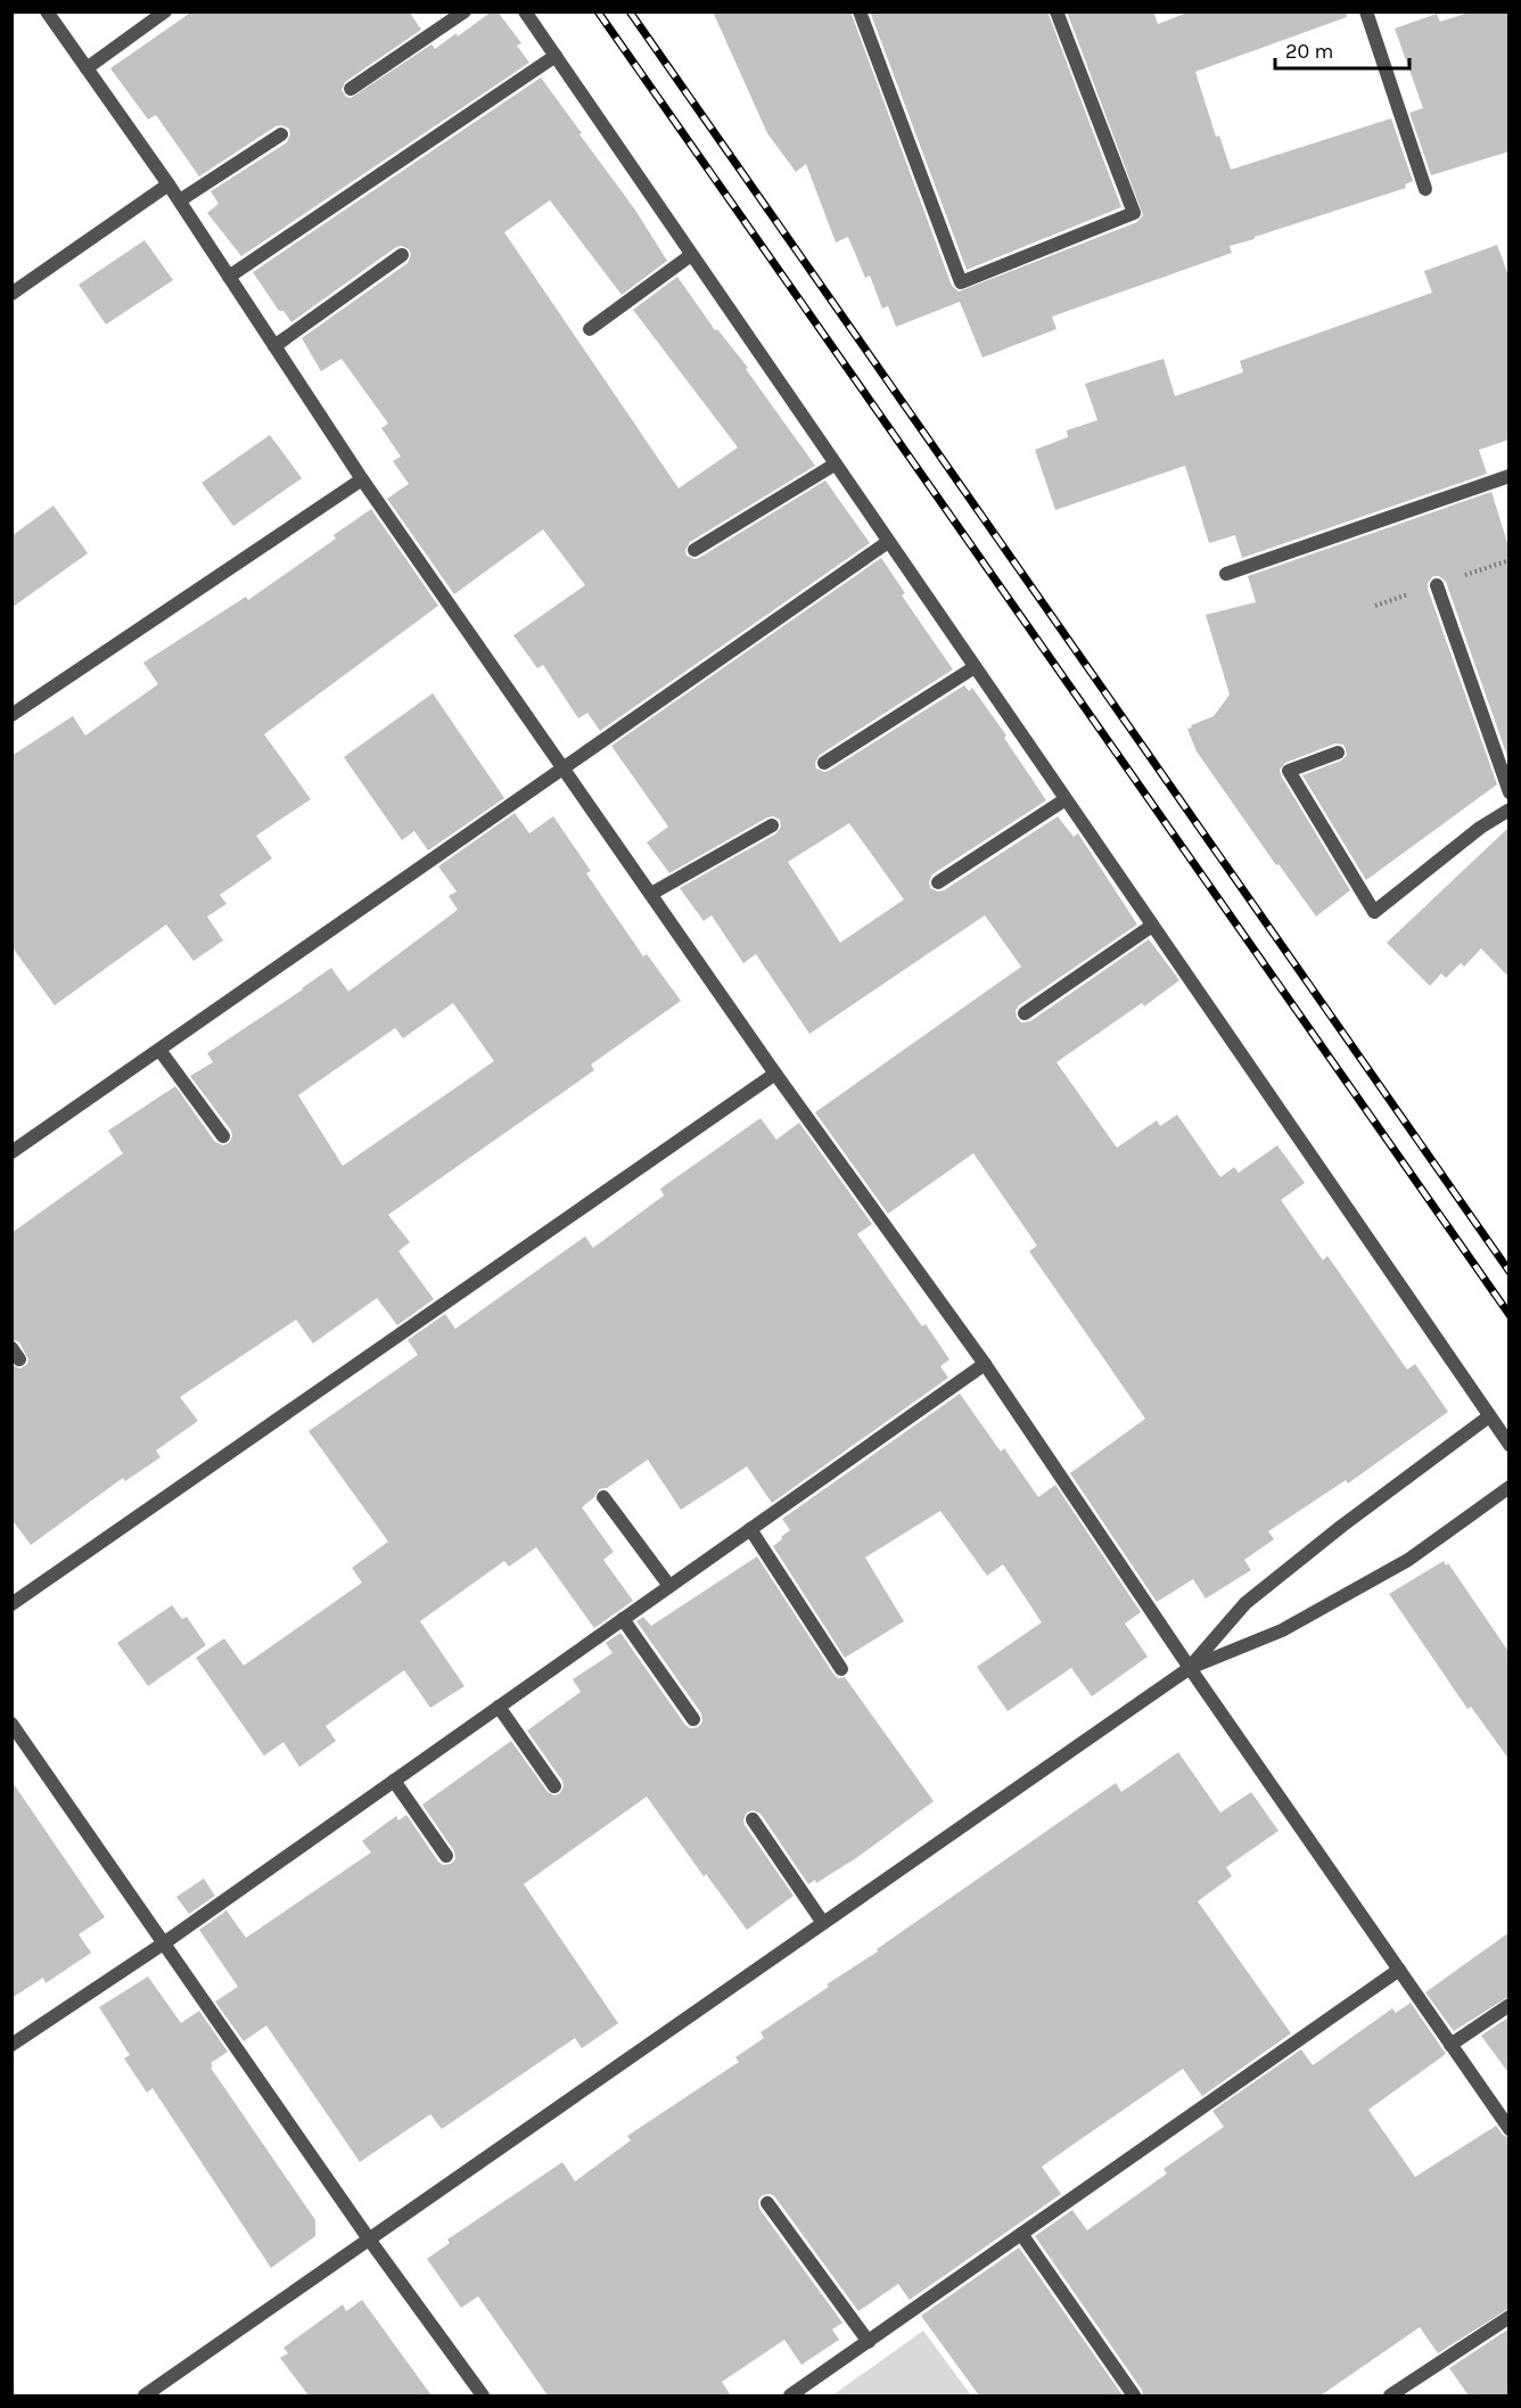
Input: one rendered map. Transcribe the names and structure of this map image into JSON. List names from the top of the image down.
{
  "scale_bar": "20 m"
}
